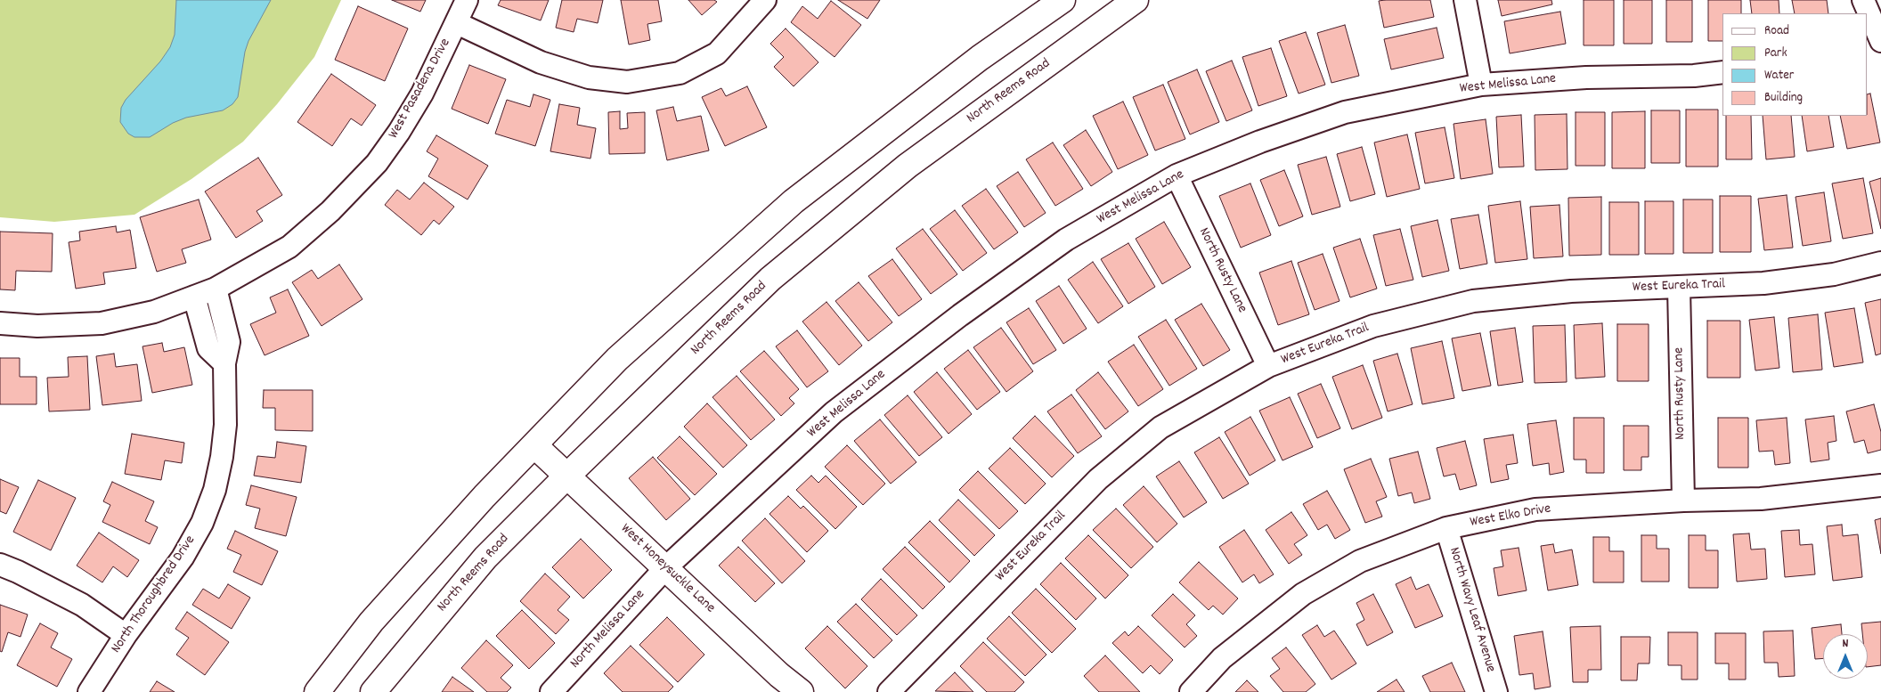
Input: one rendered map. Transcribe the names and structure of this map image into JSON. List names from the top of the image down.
{
  "streets": {
    "main road": ["North Reems Road", "West Honeysuckle Lane"],
    "street": [
      "West Melissa Lane",
      "West Pasadena Drive",
      "North Rusty Lane",
      "West Eureka Trail",
      "West Elko Drive",
      "North Thoroughbred Drive",
      "North Wavy Leaf Avenue",
      "North Melissa Lane"
    ]
  },
  "crossings": [
    ["West Melissa Lane", "North Rusty Lane"],
    ["West Melissa Lane", "West Honeysuckle Lane"],
    ["West Melissa Lane", "North Melissa Lane"],
    ["West Pasadena Drive", "North Thoroughbred Drive"],
    ["North Reems Road", "West Honeysuckle Lane"],
    ["North Rusty Lane", "West Eureka Trail"],
    ["North Rusty Lane", "West Elko Drive"],
    ["West Elko Drive", "North Wavy Leaf Avenue"],
    ["West Honeysuckle Lane", "North Melissa Lane"]
  ],
  "legend": [
    "Road",
    "Park",
    "Water",
    "Building"
  ],
  "north": "top"
}
